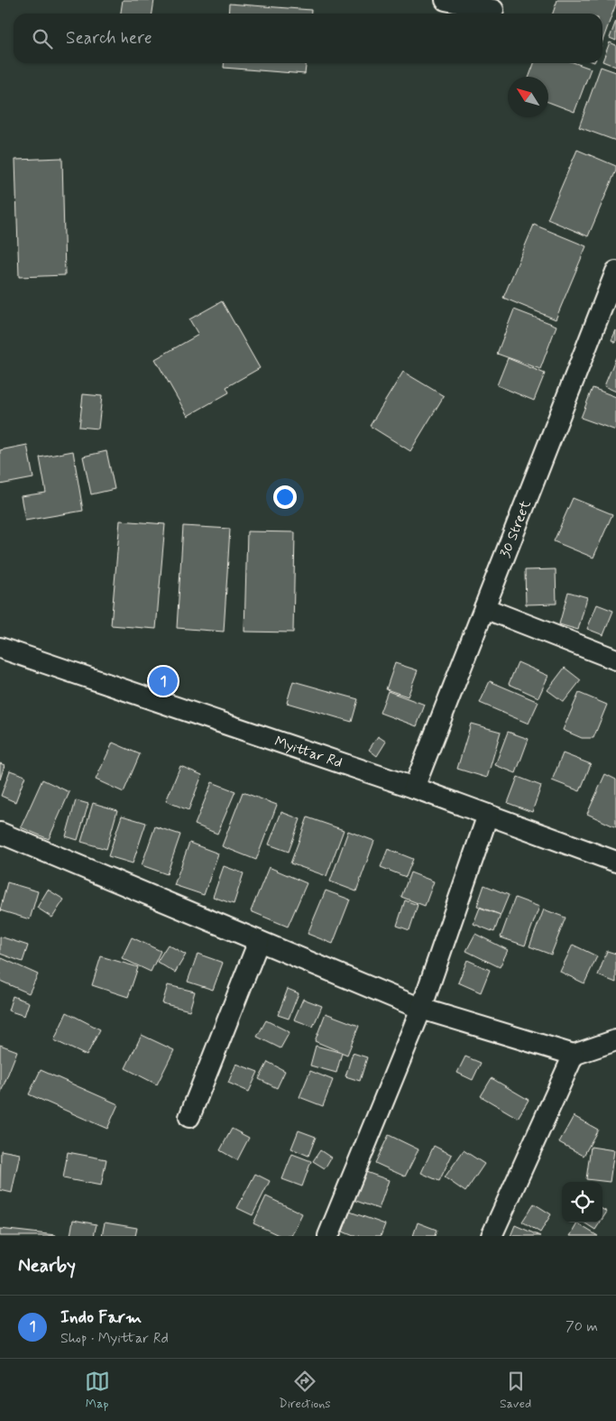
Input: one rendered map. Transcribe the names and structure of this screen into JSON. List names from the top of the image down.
{
  "streets": {
    "street": ["30 Street", "Myittar Rd"]
  },
  "crossings": [
    ["30 Street", "Myittar Rd"]
  ],
  "north": "top left",
  "page": {
    "search": "Search here",
    "pins": "1",
    "heading": "Nearby",
    "list": [
      {
        "mark": "1",
        "name": "Indo Farm",
        "note": "Shop · Myittar Rd",
        "value": "70 m"
      }
    ],
    "nav": ["Map", "Directions", "Saved"]
  }
}
